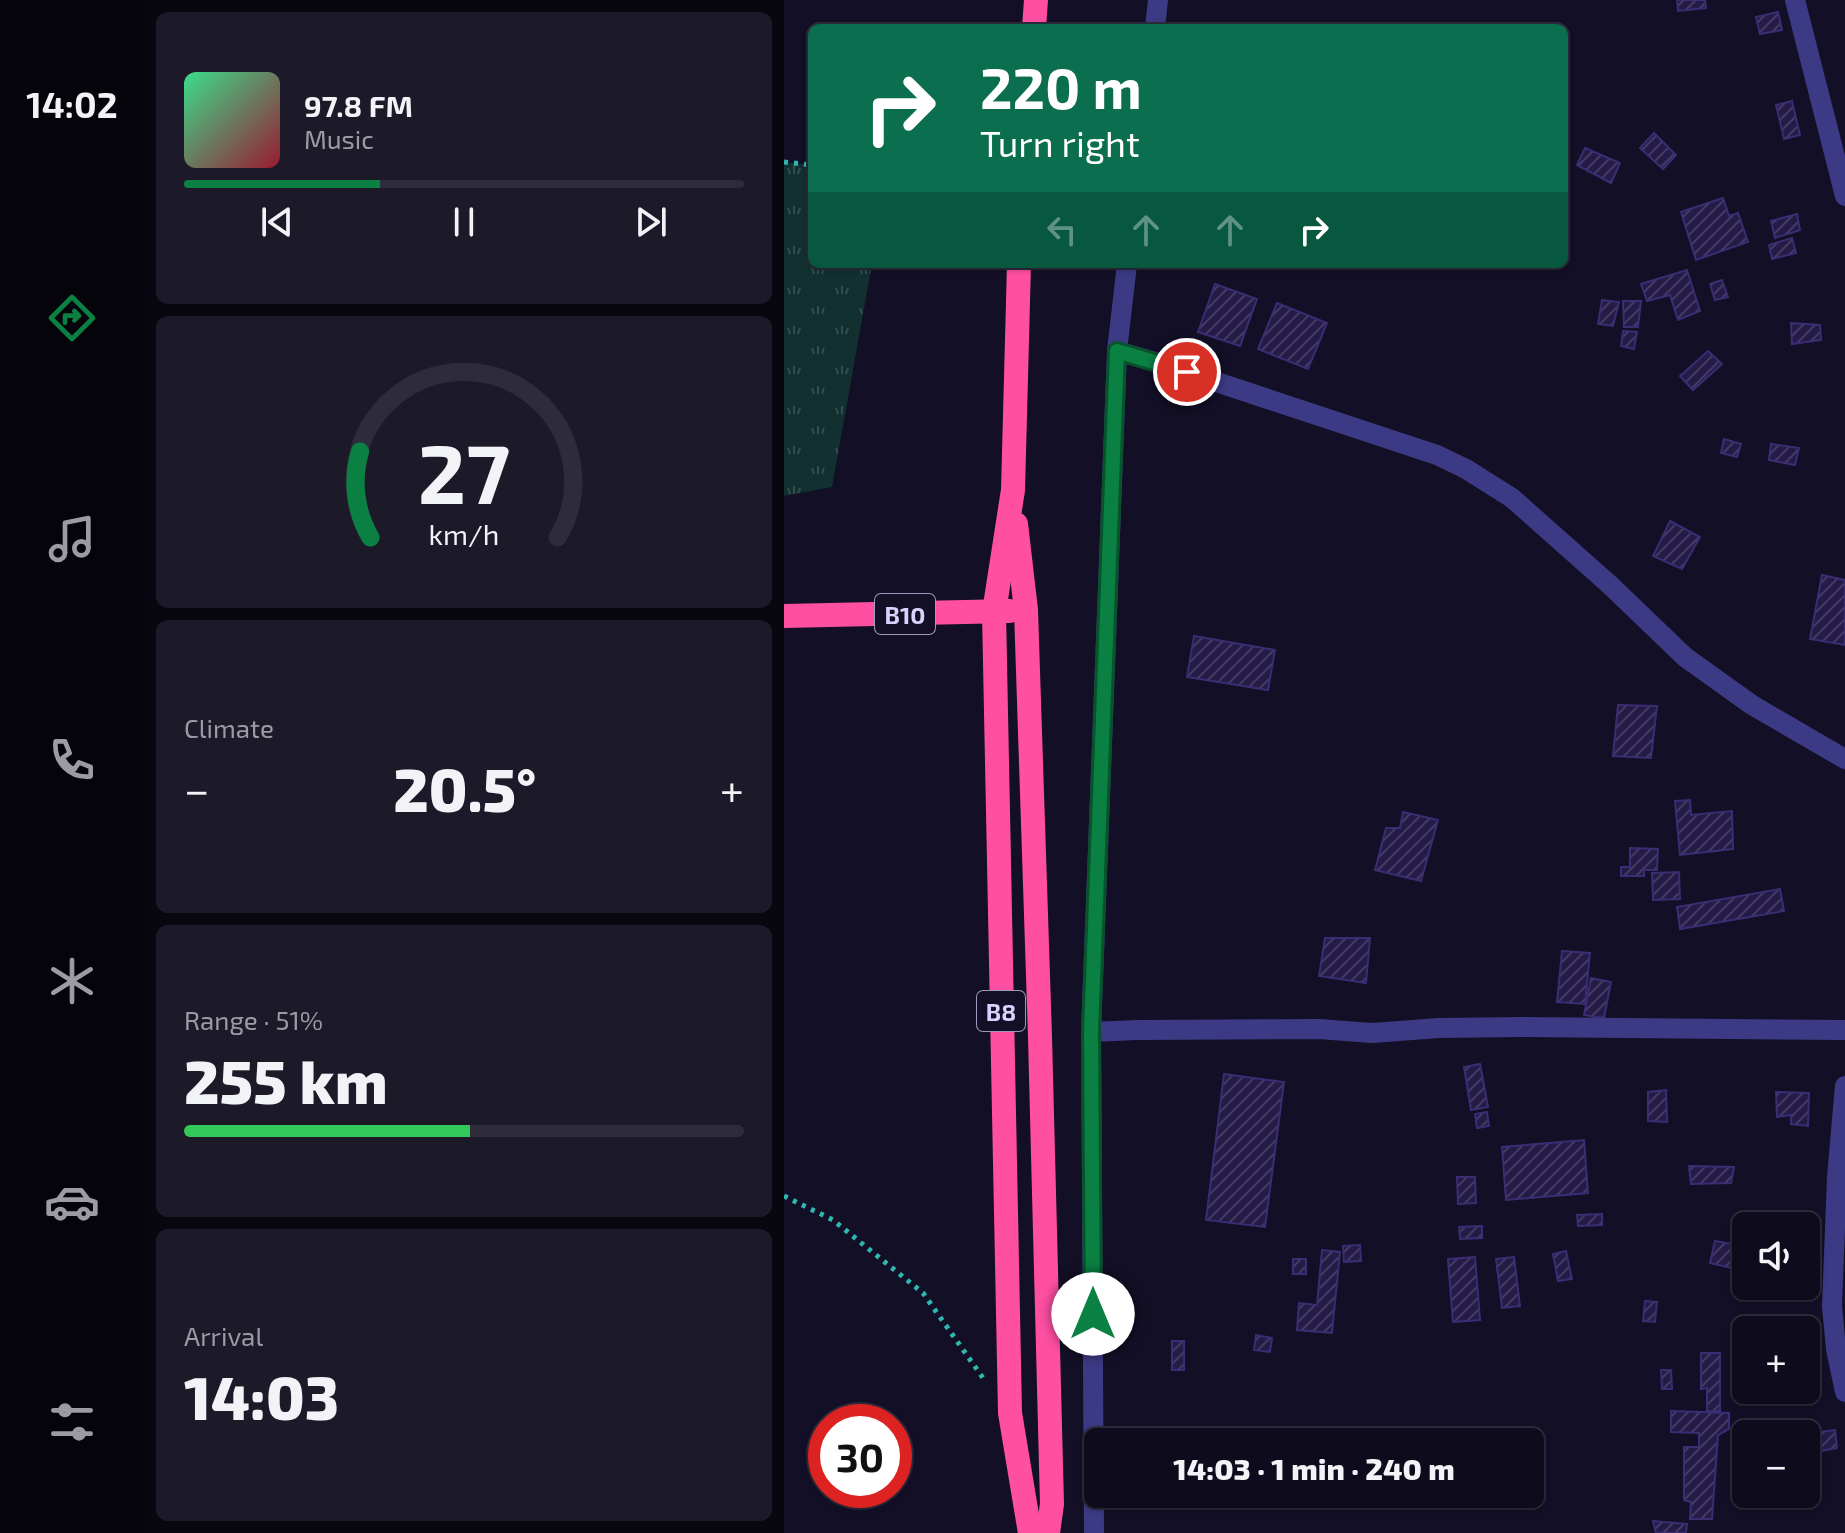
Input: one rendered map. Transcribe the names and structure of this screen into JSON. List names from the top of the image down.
{
  "streets": {
    "highway": ["B10", "B8"]
  },
  "crossings": [
    ["B10", "B8"]
  ],
  "page": {
    "tabs": "14:02",
    "turn": ["220 m", "Turn right"],
    "song": ["97.8 FM", "Music"],
    "tile": [
      "Climate",
      ["Range · 51%", "255 km"],
      ["Arrival", "14:03"]
    ],
    "heat": ["−", "20.5°", "+"],
    "map_buttons": ["+", "−"],
    "limit": "30",
    "trip": "14:03 · 1 min · 240 m",
    "gauge": ["27", "km/h"]
  }
}
